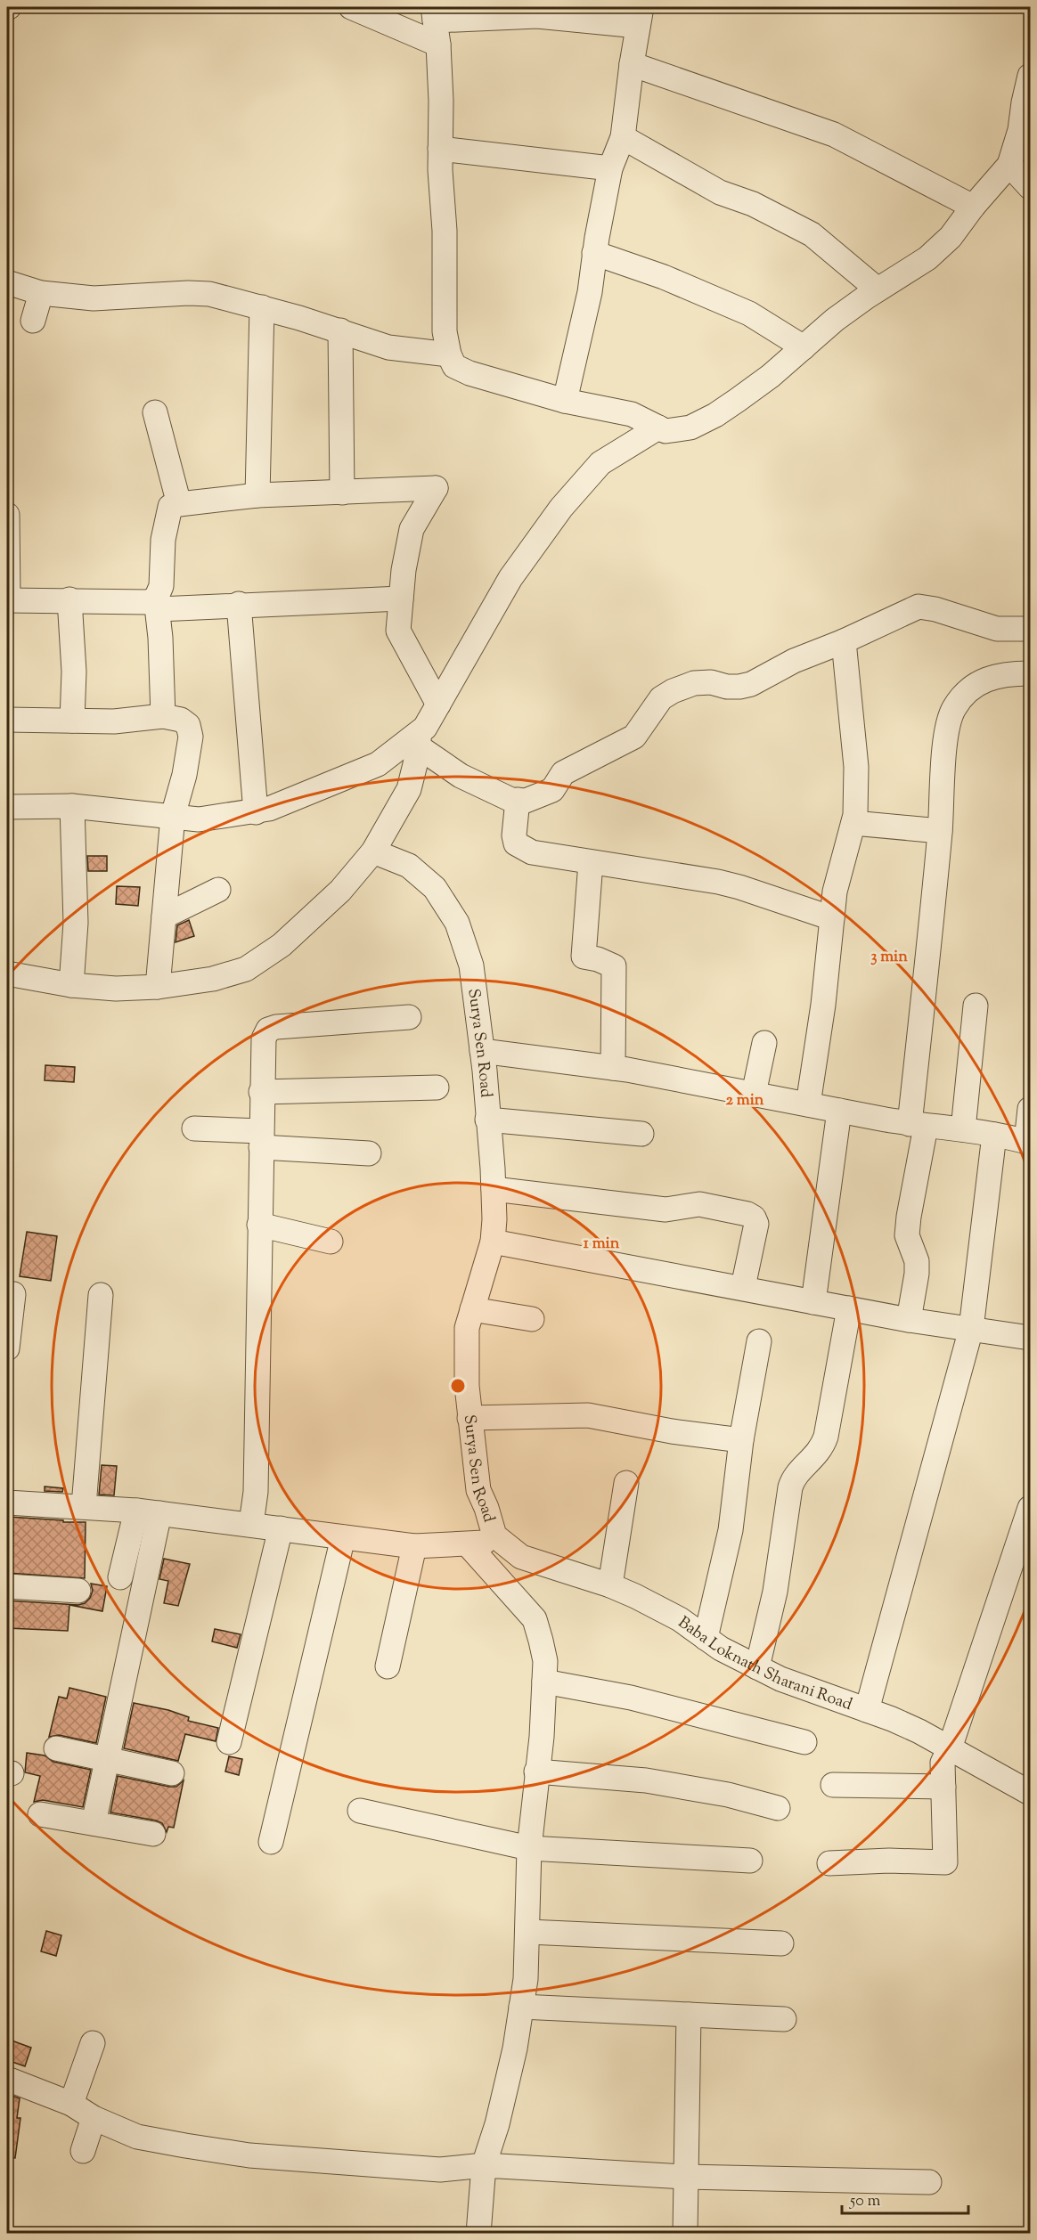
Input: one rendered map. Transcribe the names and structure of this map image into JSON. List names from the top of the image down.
{
  "streets": {
    "street": ["Surya Sen Road", "Baba Loknath Sharani Road"]
  },
  "crossings": [
    ["Surya Sen Road", "Baba Loknath Sharani Road"]
  ],
  "scale_bar": "50 m",
  "rings": ["3 min", "2 min", "1 min"]
}
